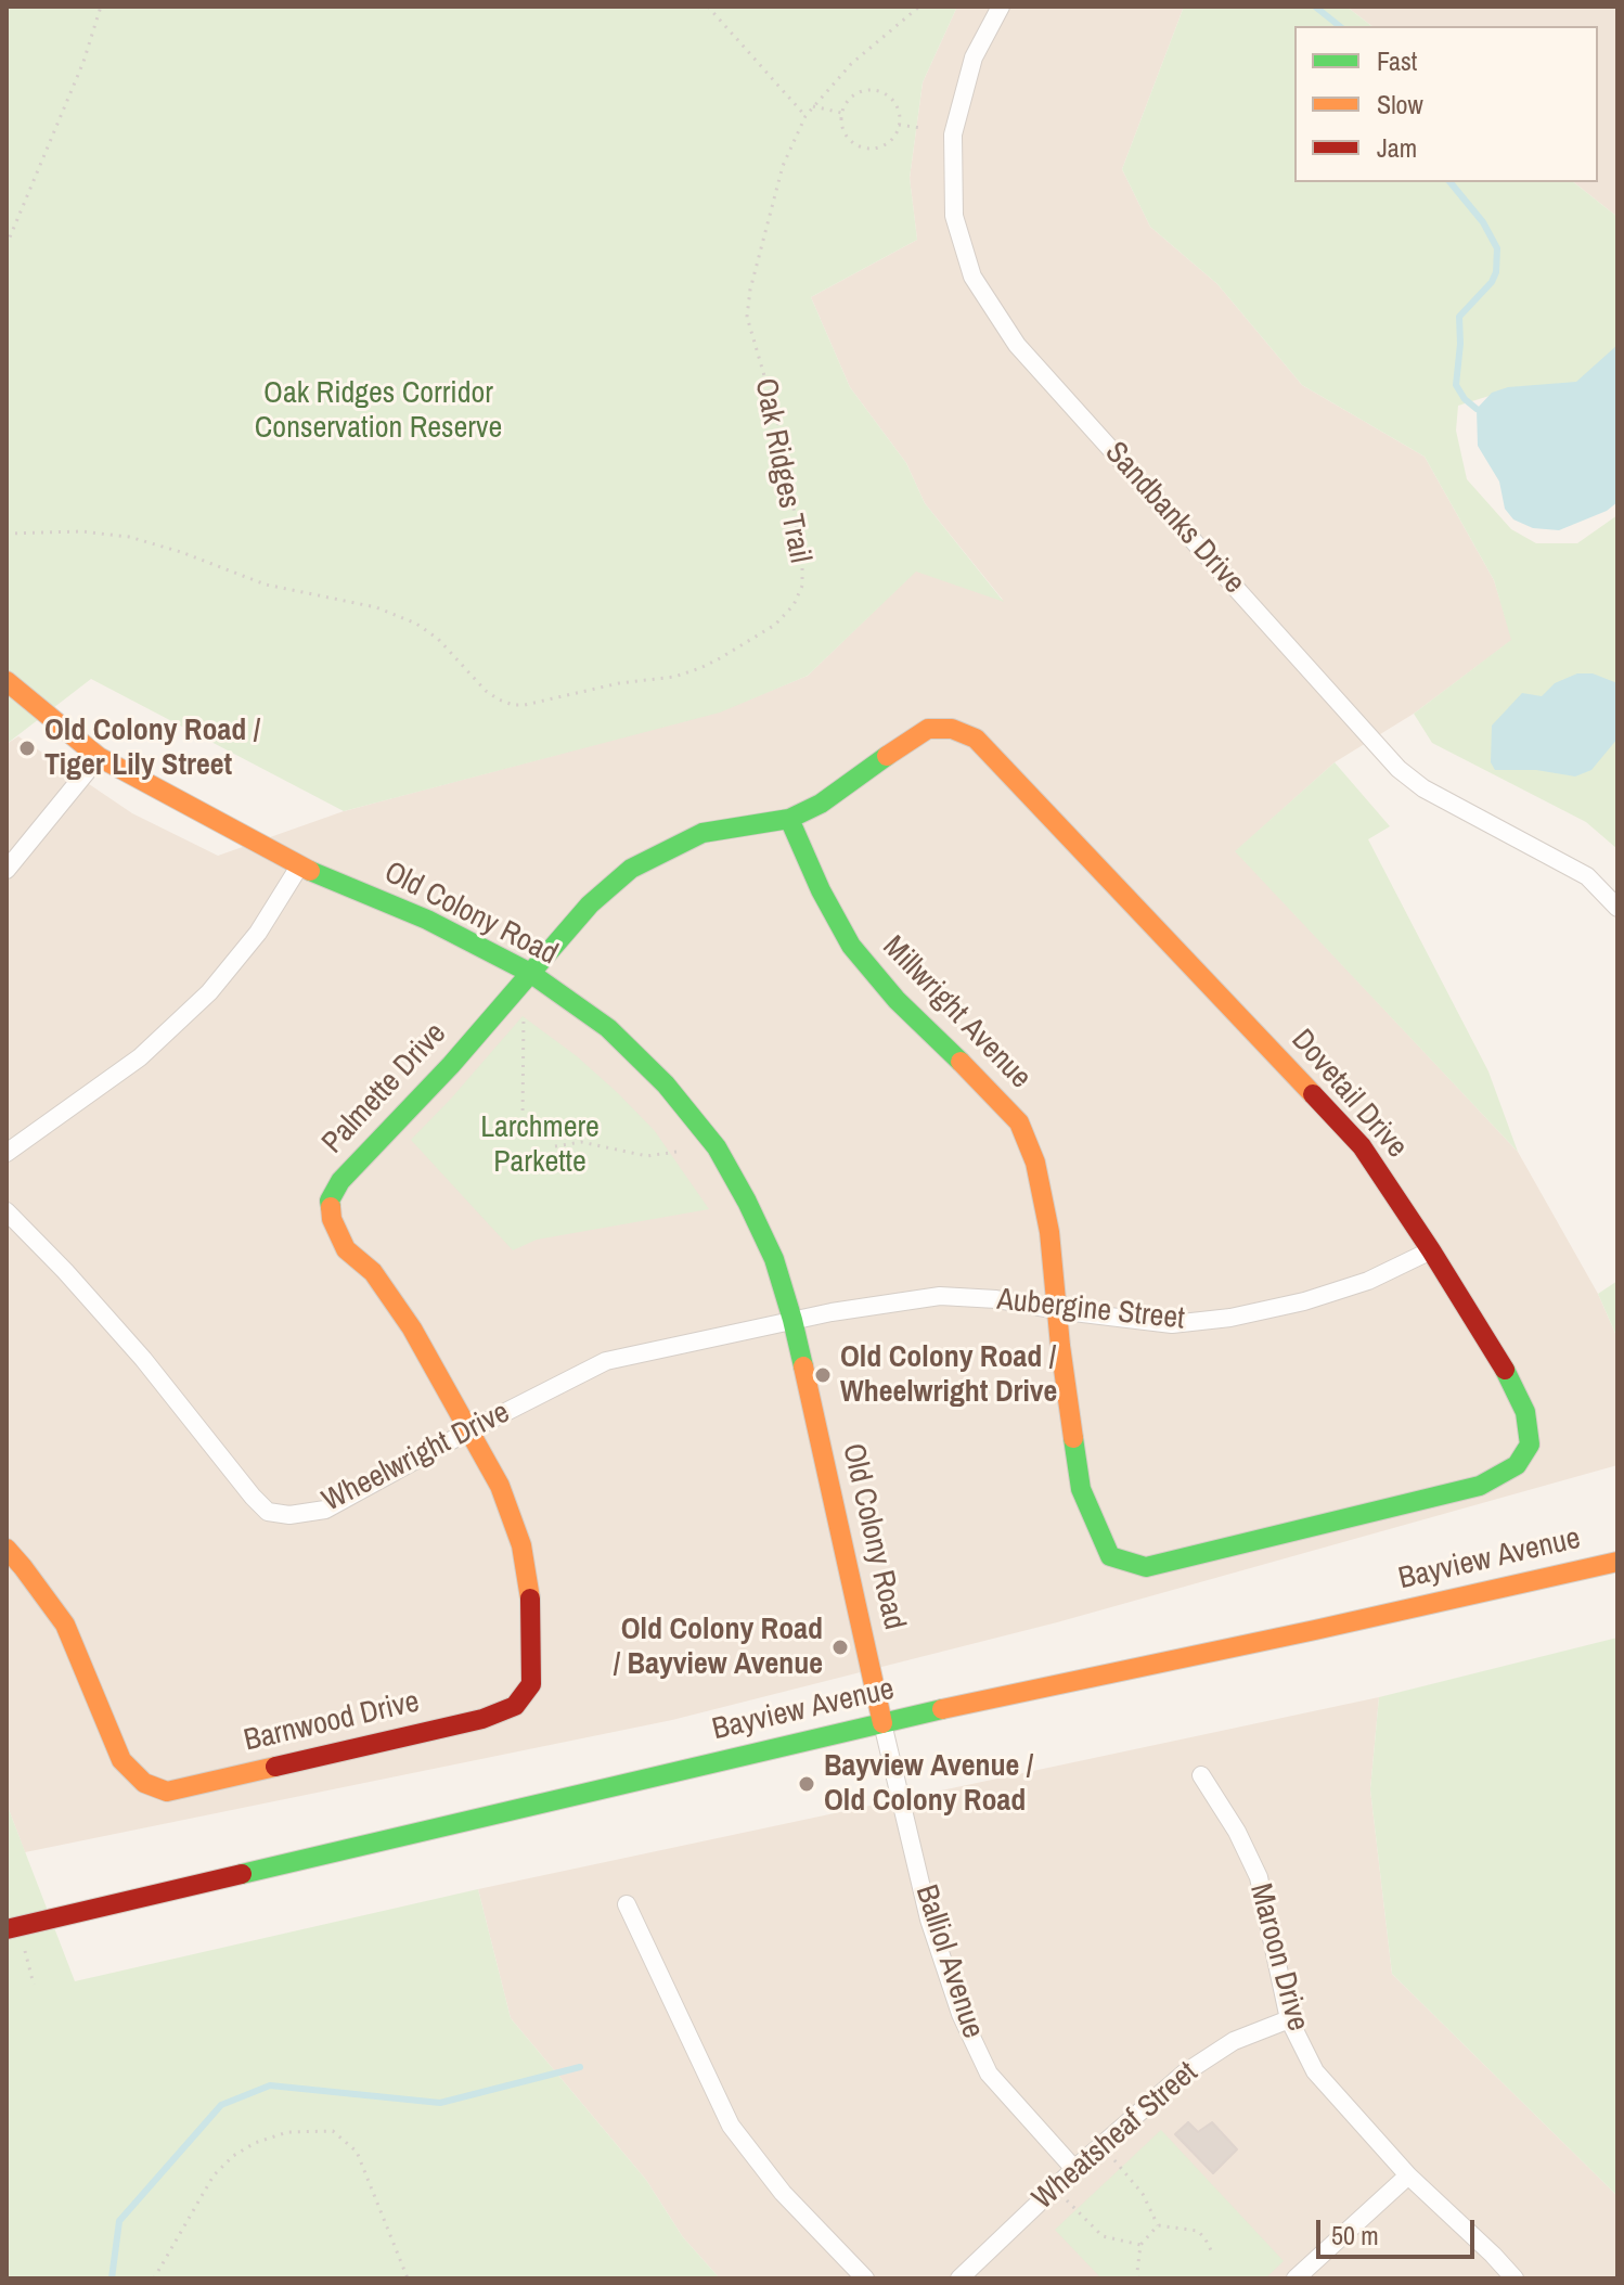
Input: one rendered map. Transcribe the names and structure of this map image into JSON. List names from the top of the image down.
{
  "streets": {
    "street": [
      "Sandbanks Drive",
      "Old Colony Road",
      "Millwright Avenue",
      "Palmette Drive",
      "Dovetail Drive",
      "Aubergine Street",
      "Wheelwright Drive",
      "Bayview Avenue",
      "Barnwood Drive",
      "Maroon Drive",
      "Balliol Avenue",
      "Wheatsheaf Street"
    ],
    "path": ["Oak Ridges Trail"]
  },
  "crossings": [
    ["Old Colony Road", "Palmette Drive"],
    ["Old Colony Road", "Dovetail Drive"],
    ["Old Colony Road", "Aubergine Street"],
    ["Old Colony Road", "Wheelwright Drive"],
    ["Old Colony Road", "Bayview Avenue"],
    ["Old Colony Road", "Balliol Avenue"],
    ["Millwright Avenue", "Dovetail Drive"],
    ["Millwright Avenue", "Aubergine Street"],
    ["Palmette Drive", "Dovetail Drive"],
    ["Palmette Drive", "Wheelwright Drive"],
    ["Palmette Drive", "Barnwood Drive"],
    ["Dovetail Drive", "Aubergine Street"],
    ["Aubergine Street", "Wheelwright Drive"],
    ["Wheelwright Drive", "Barnwood Drive"],
    ["Bayview Avenue", "Balliol Avenue"],
    ["Maroon Drive", "Wheatsheaf Street"],
    ["Balliol Avenue", "Wheatsheaf Street"]
  ],
  "parks": ["Oak Ridges Corridor Conservation Reserve", "Larchmere Parkette"],
  "places": [
    "Old Colony Road / Tiger Lily Street",
    "Old Colony Road / Wheelwright Drive",
    "Old Colony Road / Bayview Avenue",
    "Bayview Avenue / Old Colony Road"
  ],
  "legend": ["Fast", "Slow", "Jam"],
  "scale_bar": "50 m"
}
